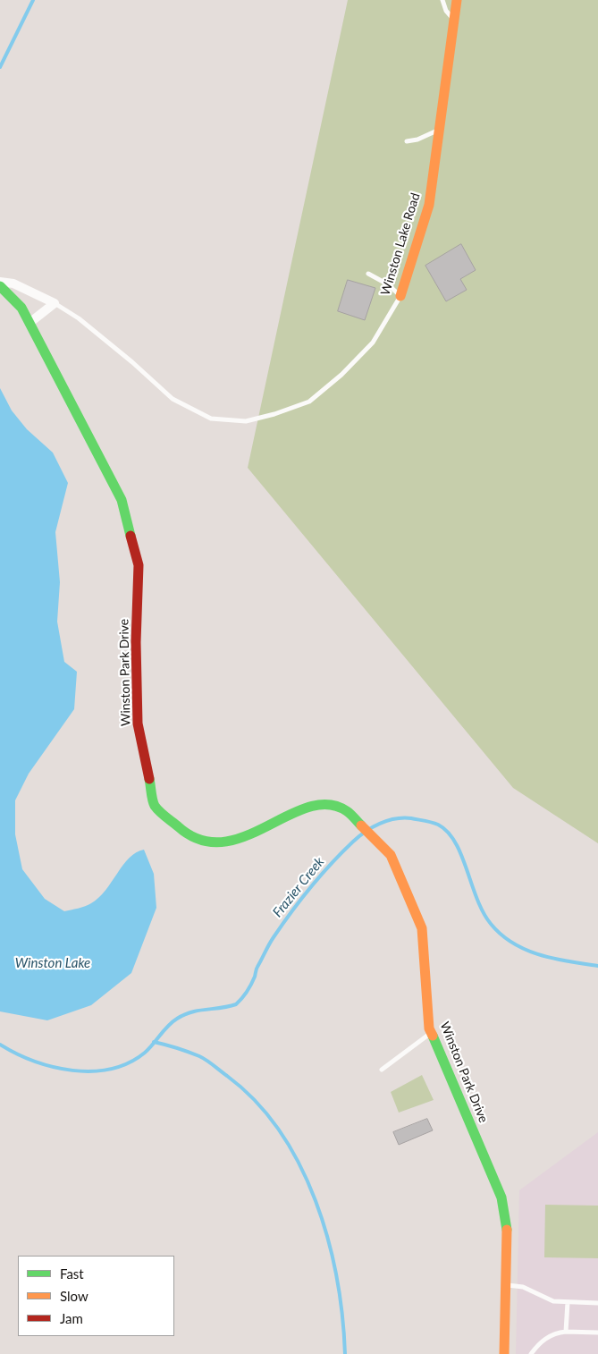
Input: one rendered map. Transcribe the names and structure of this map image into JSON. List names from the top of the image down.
{
  "streets": {
    "street": ["Winston Lake Road", "Winston Park Drive"]
  },
  "water": ["Frazier Creek", "Winston Lake"],
  "legend": ["Fast", "Slow", "Jam"]
}
